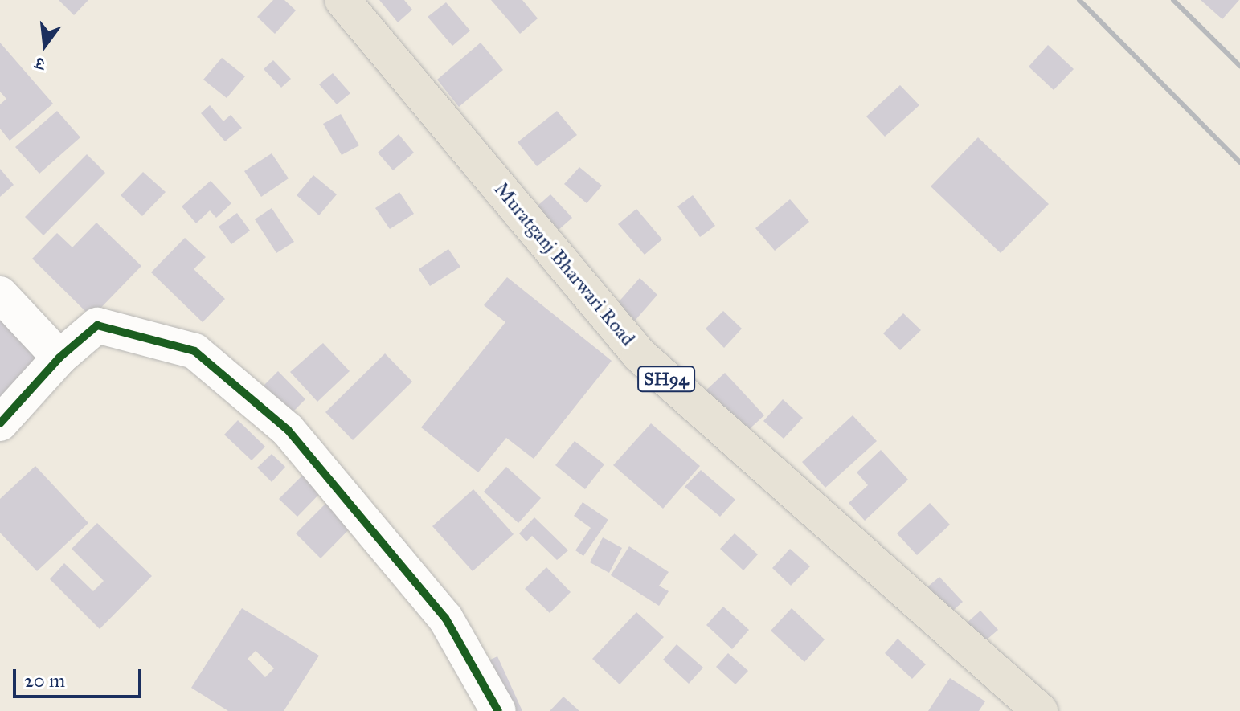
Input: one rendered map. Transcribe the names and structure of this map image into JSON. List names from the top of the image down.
{
  "streets": {
    "main road": ["Muratganj Bharwari Road", "SH94"]
  },
  "scale_bar": "20 m",
  "north": "bottom"
}
